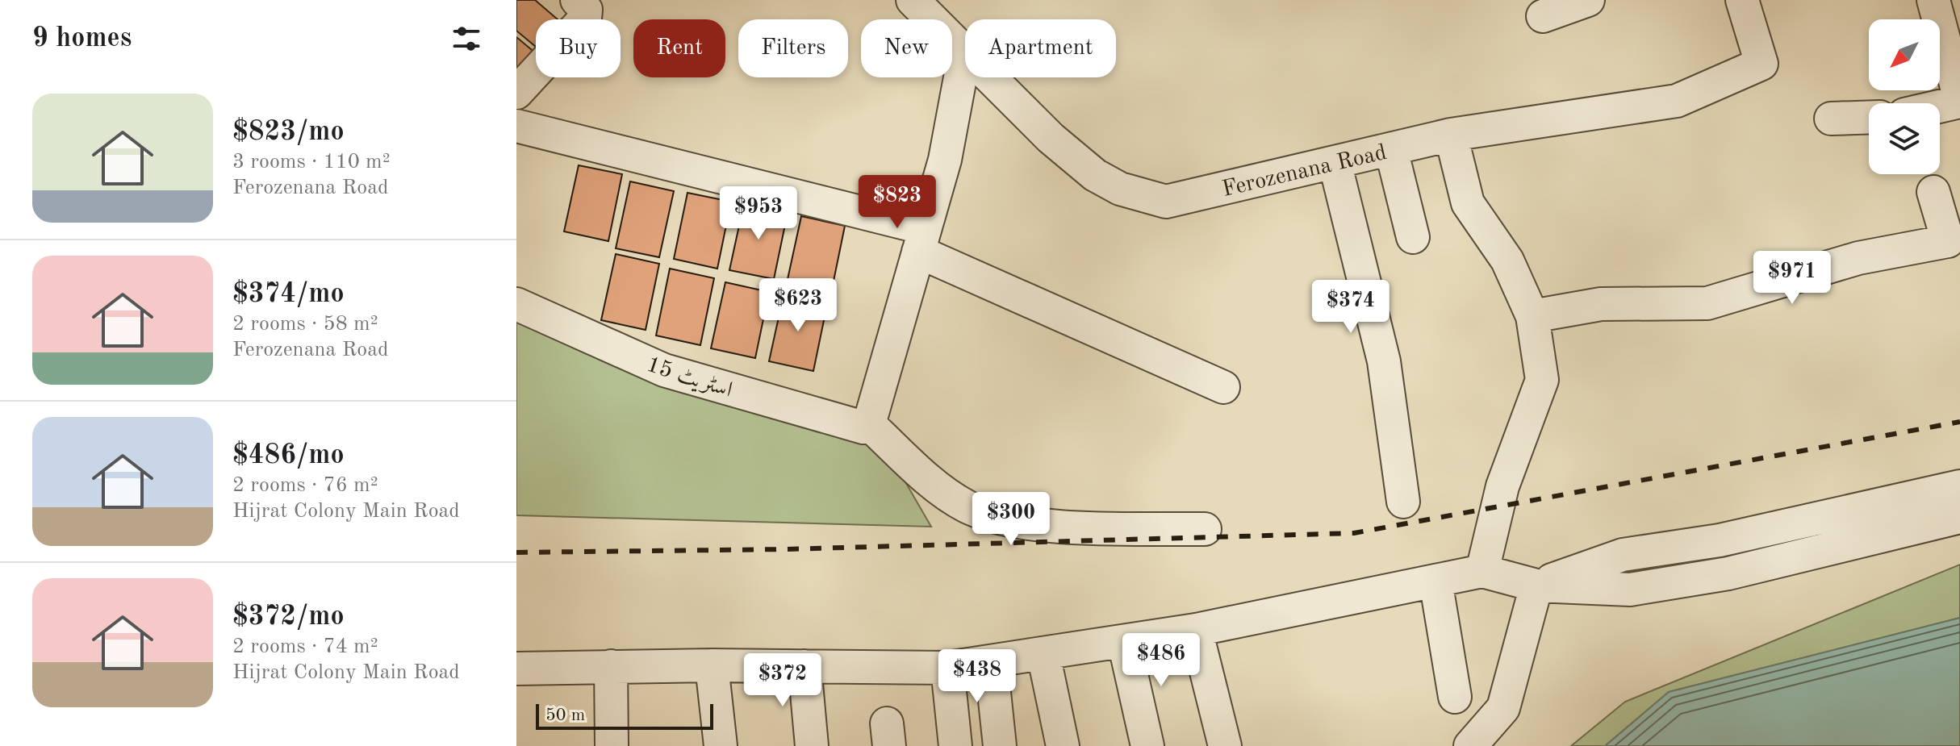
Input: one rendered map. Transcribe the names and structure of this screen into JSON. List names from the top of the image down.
{
  "streets": {
    "street": ["Ferozenana Road", "اسٹریٹ 15"]
  },
  "scale_bar": "50 m",
  "north": "bottom left",
  "page": {
    "heading": "9 homes",
    "chip": [
      "Buy",
      "Rent",
      "Filters",
      "New",
      "Apartment"
    ],
    "list": [
      {
        "name": "$823/mo",
        "note": "3 rooms · 110 m² · Ferozenana Road"
      },
      {
        "name": "$374/mo",
        "note": "2 rooms · 58 m² · Ferozenana Road"
      },
      {
        "name": "$486/mo",
        "note": "2 rooms · 76 m² · Hijrat Colony Main Road"
      },
      {
        "name": "$372/mo",
        "note": "2 rooms · 74 m² · Hijrat Colony Main Road"
      }
    ],
    "price": [
      "$823",
      "$953",
      "$971",
      "$623",
      "$374",
      "$300",
      "$486",
      "$438",
      "$372"
    ],
    "scale": "50 m"
  }
}
